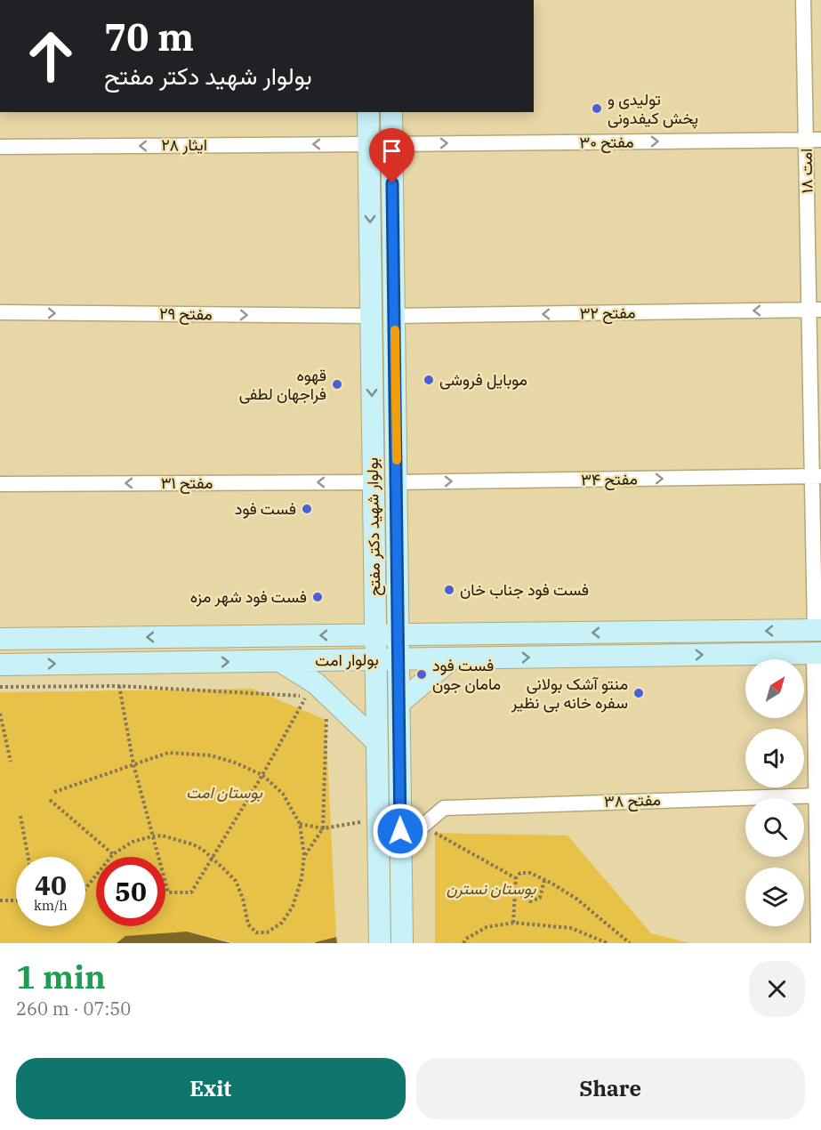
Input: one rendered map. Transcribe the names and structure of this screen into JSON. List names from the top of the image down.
{
  "streets": {
    "main road": ["بولوار شهید دکتر مفتح", "بولوار امت"],
    "street": [
      "مفتح ۳۰",
      "ایثار ۲۸",
      "امت ۱۸",
      "مفتح ۳۲",
      "مفتح ۲۹",
      "مفتح ۳۴",
      "مفتح ۳۱",
      "مفتح ۳۸"
    ]
  },
  "crossings": [
    ["مفتح ۳۰", "امت ۱۸"],
    ["مفتح ۳۰", "بولوار شهید دکتر مفتح"],
    ["ایثار ۲۸", "بولوار شهید دکتر مفتح"],
    ["امت ۱۸", "مفتح ۳۲"],
    ["امت ۱۸", "مفتح ۳۴"],
    ["امت ۱۸", "بولوار امت"],
    ["مفتح ۳۲", "بولوار شهید دکتر مفتح"],
    ["مفتح ۲۹", "بولوار شهید دکتر مفتح"],
    ["مفتح ۳۴", "بولوار شهید دکتر مفتح"],
    ["مفتح ۳۱", "بولوار شهید دکتر مفتح"],
    ["بولوار شهید دکتر مفتح", "بولوار امت"]
  ],
  "one_way": [
    "مفتح ۳۰",
    "ایثار ۲۸",
    "مفتح ۳۲",
    "مفتح ۲۹",
    "مفتح ۳۴",
    "مفتح ۳۱"
  ],
  "parks": ["بوستان امت", "بوستان نسترن"],
  "places": [
    "تولیدی و پخش کیفدونی",
    "موبایل فروشی",
    "قهوه فراجهان لطفی",
    "فست فود",
    "فست فود جناب خان",
    "فست فود شهر مزه",
    "فست فود مامان جون",
    "منتو آشک بولانی سفره خانه بی نظیر"
  ],
  "north": "top right",
  "page": {
    "turn": ["70 m", "بولوار شهید دکتر مفتح"],
    "speed": "40 km/h",
    "limit": "50",
    "heading": ["1 min", "260 m · 07:50"],
    "buttons": ["Exit", "Share"]
  }
}
